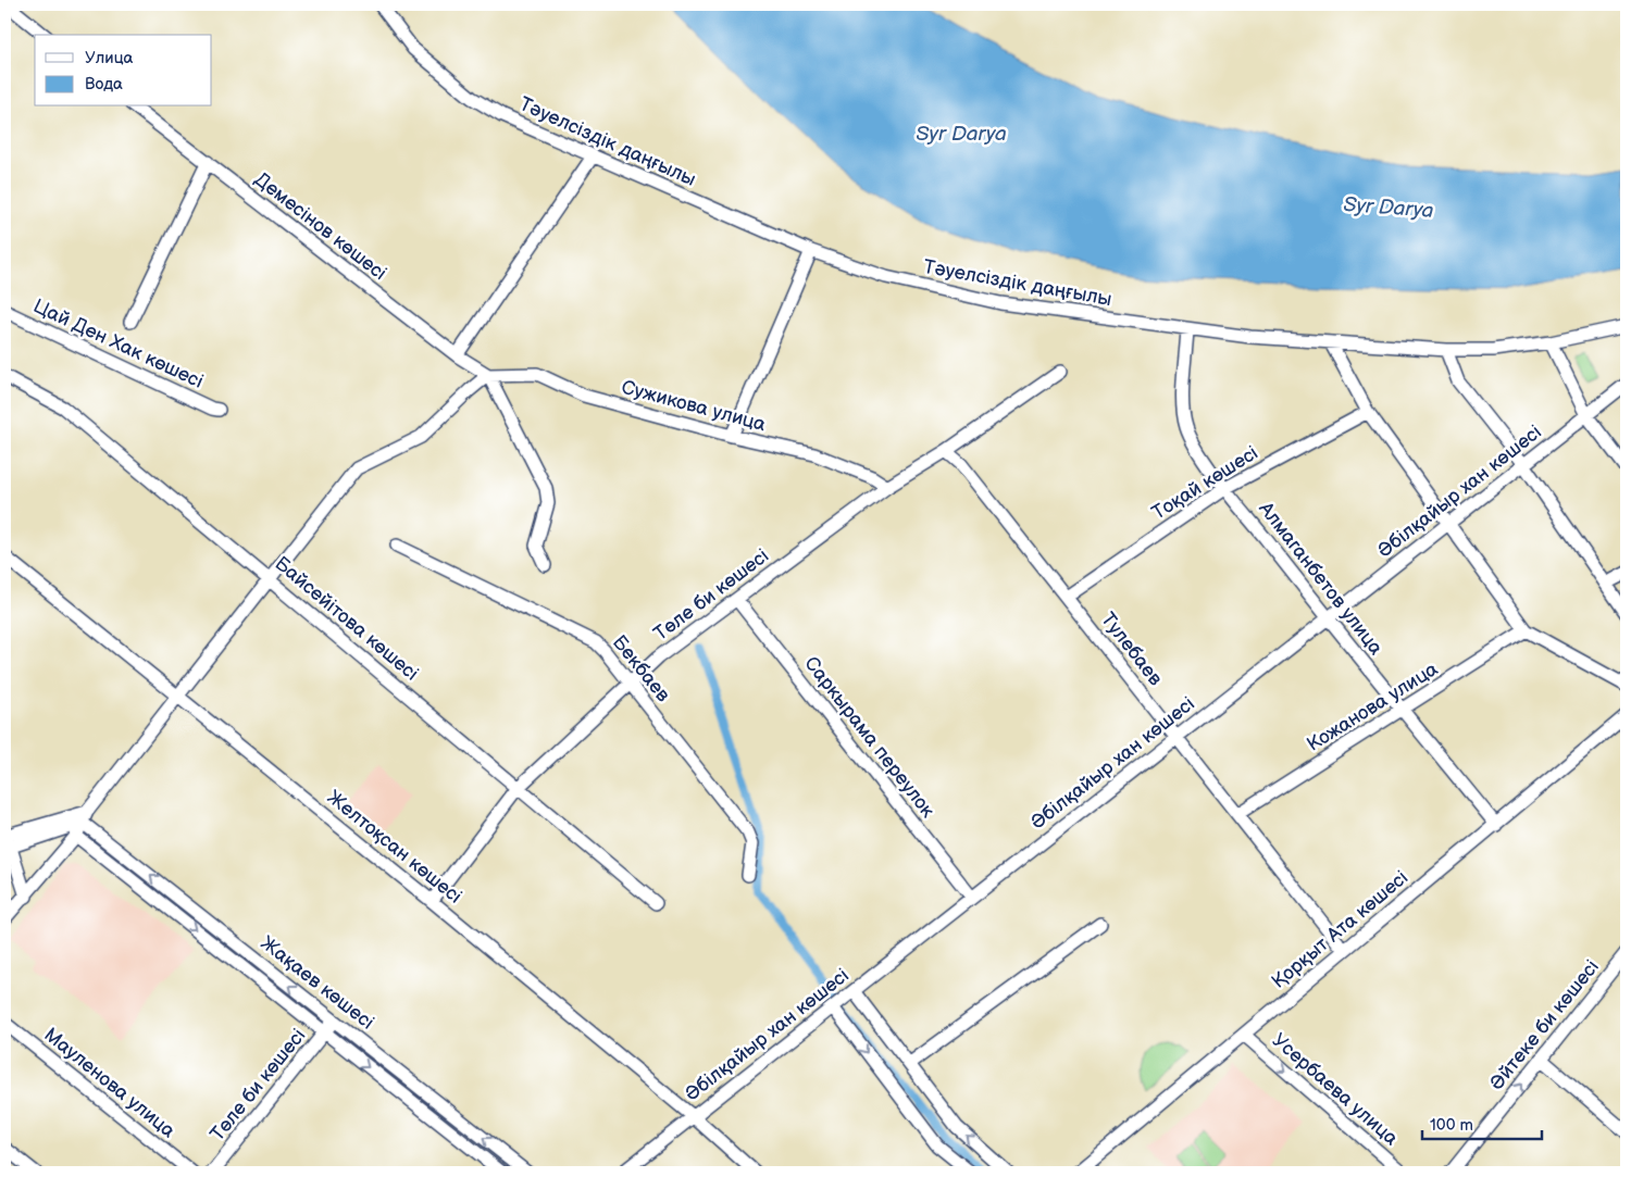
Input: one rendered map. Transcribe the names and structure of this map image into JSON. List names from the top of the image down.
{
  "streets": {
    "street": [
      "Тәуелсіздік даңғылы",
      "Демесінов көшесі",
      "Цай Ден Хак көшесі",
      "Сужикова улица",
      "Тоқай көшесі",
      "Әбілқайыр хан көшесі",
      "Алмаганбетов улица",
      "Төле би көшесі",
      "Байсейітова көшесі",
      "Тулебаев",
      "Бекбаев",
      "Кожанова улица",
      "Саркырама переулок",
      "Желтоқсан көшесі",
      "Қорқыт Ата көшесі",
      "Жақаев көшесі",
      "Әйтеке би көшесі",
      "Мауленова улица",
      "Усербаева улица"
    ]
  },
  "crossings": [
    ["Тәуелсіздік даңғылы", "Алмаганбетов улица"],
    ["Демесінов көшесі", "Сужикова улица"],
    ["Сужикова улица", "Төле би көшесі"],
    ["Тоқай көшесі", "Алмаганбетов улица"],
    ["Тоқай көшесі", "Тулебаев"],
    ["Әбілқайыр хан көшесі", "Алмаганбетов улица"],
    ["Әбілқайыр хан көшесі", "Тулебаев"],
    ["Әбілқайыр хан көшесі", "Саркырама переулок"],
    ["Әбілқайыр хан көшесі", "Желтоқсан көшесі"],
    ["Алмаганбетов улица", "Кожанова улица"],
    ["Алмаганбетов улица", "Қорқыт Ата көшесі"],
    ["Төле би көшесі", "Байсейітова көшесі"],
    ["Төле би көшесі", "Тулебаев"],
    ["Төле би көшесі", "Бекбаев"],
    ["Төле би көшесі", "Саркырама переулок"],
    ["Төле би көшесі", "Желтоқсан көшесі"],
    ["Төле би көшесі", "Жақаев көшесі"],
    ["Тулебаев", "Кожанова улица"],
    ["Тулебаев", "Қорқыт Ата көшесі"],
    ["Қорқыт Ата көшесі", "Усербаева улица"]
  ],
  "one_way": ["Әйтеке би көшесі", "Усербаева улица"],
  "water": ["Syr Darya"],
  "legend": ["Улица", "Вода"],
  "scale_bar": "100 m"
}
